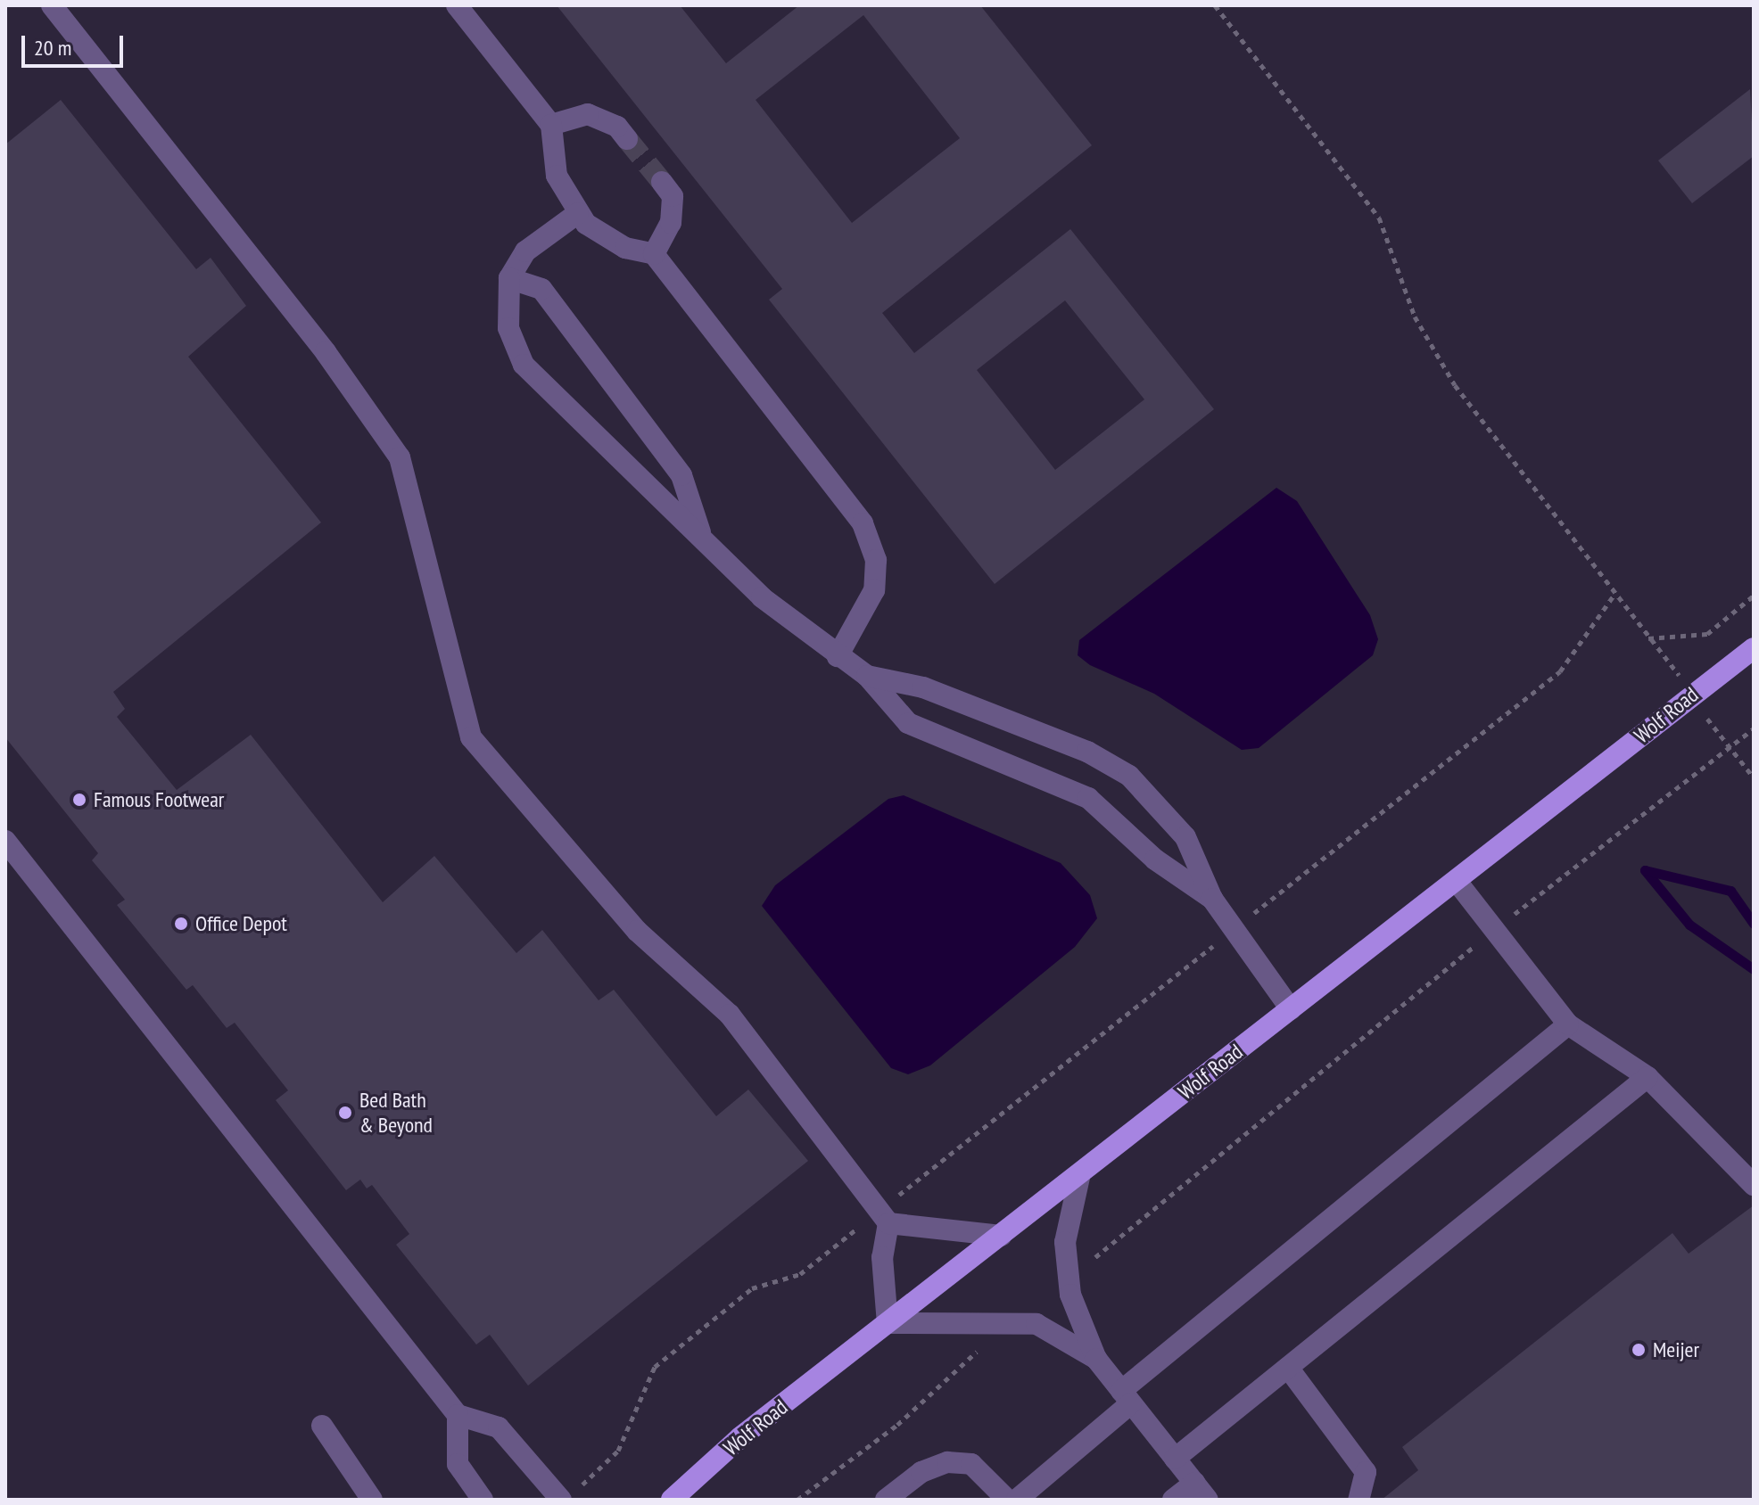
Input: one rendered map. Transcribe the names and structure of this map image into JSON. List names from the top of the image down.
{
  "streets": {
    "main road": ["Wolf Road"]
  },
  "places": [
    "Famous Footwear",
    "Office Depot",
    "Bed Bath & Beyond",
    "Meijer"
  ],
  "scale_bar": "20 m"
}
